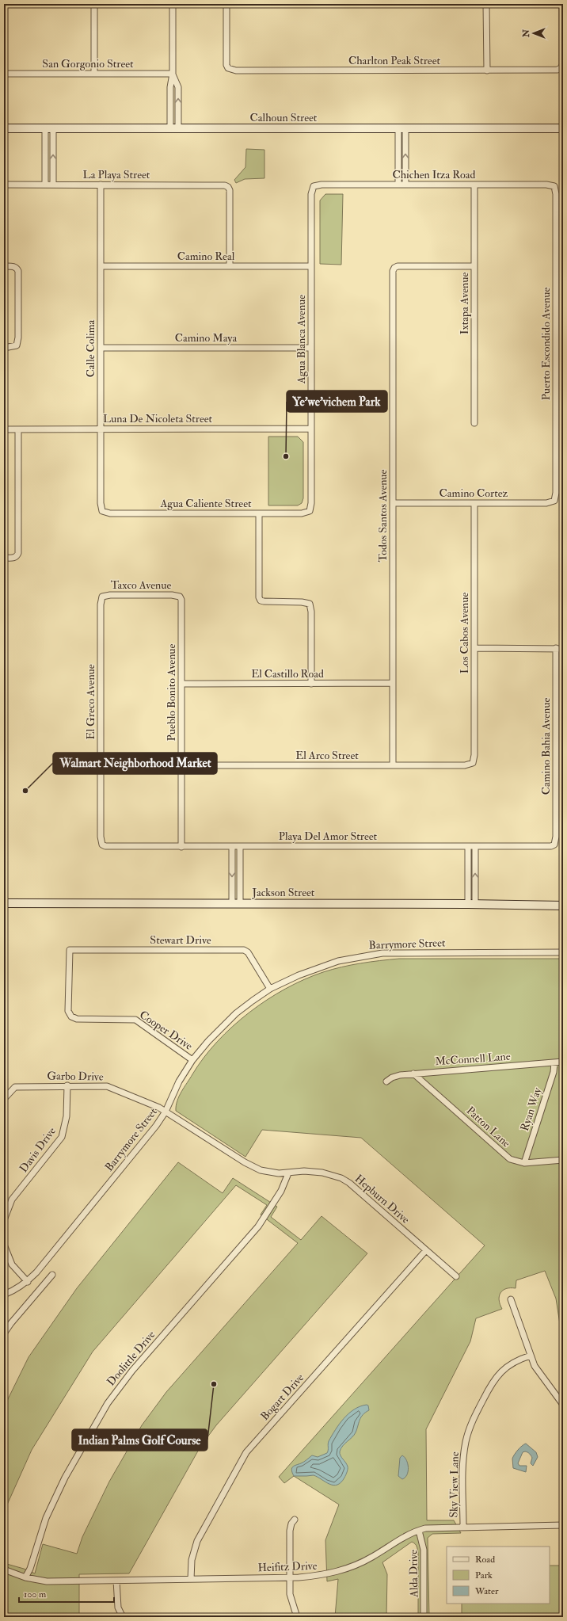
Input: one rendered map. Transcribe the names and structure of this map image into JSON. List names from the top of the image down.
{
  "streets": {
    "street": [
      "Charlton Peak Street",
      "San Gorgonio Street",
      "Calhoun Street",
      "La Playa Street",
      "Chichen Itza Road",
      "Camino Real",
      "Ixtapa Avenue",
      "Camino Maya",
      "Agua Blanca Avenue",
      "Puerto Escondido Avenue",
      "Calle Colima",
      "Luna De Nicoleta Street",
      "Camino Cortez",
      "Agua Caliente Street",
      "Todos Santos Avenue",
      "Taxco Avenue",
      "Los Cabos Avenue",
      "El Castillo Road",
      "Pueblo Bonito Avenue",
      "El Greco Avenue",
      "Camino Bahia Avenue",
      "El Arco Street",
      "Playa Del Amor Street",
      "Jackson Street",
      "Stewart Drive",
      "Barrymore Street",
      "Cooper Drive",
      "McConnell Lane",
      "Garbo Drive",
      "Ryan Way",
      "Patton Lane",
      "Davis Drive",
      "Hepburn Drive",
      "Doolittle Drive",
      "Bogart Drive",
      "Sky View Lane",
      "Heifitz Drive",
      "Alda Drive"
    ]
  },
  "crossings": [
    ["La Playa Street", "Camino Real"],
    ["La Playa Street", "Calle Colima"],
    ["Chichen Itza Road", "Ixtapa Avenue"],
    ["Chichen Itza Road", "Agua Blanca Avenue"],
    ["Chichen Itza Road", "Puerto Escondido Avenue"],
    ["Camino Real", "Agua Blanca Avenue"],
    ["Camino Real", "Calle Colima"],
    ["Ixtapa Avenue", "Todos Santos Avenue"],
    ["Camino Maya", "Agua Blanca Avenue"],
    ["Camino Maya", "Calle Colima"],
    ["Agua Blanca Avenue", "Luna De Nicoleta Street"],
    ["Agua Blanca Avenue", "Agua Caliente Street"],
    ["Puerto Escondido Avenue", "Camino Cortez"],
    ["Calle Colima", "Luna De Nicoleta Street"],
    ["Calle Colima", "Agua Caliente Street"],
    ["Camino Cortez", "Todos Santos Avenue"],
    ["Camino Cortez", "Los Cabos Avenue"],
    ["Todos Santos Avenue", "El Castillo Road"],
    ["Todos Santos Avenue", "El Arco Street"],
    ["Taxco Avenue", "Pueblo Bonito Avenue"],
    ["Taxco Avenue", "El Greco Avenue"],
    ["Los Cabos Avenue", "El Arco Street"],
    ["El Castillo Road", "Pueblo Bonito Avenue"],
    ["Pueblo Bonito Avenue", "El Arco Street"],
    ["Pueblo Bonito Avenue", "Playa Del Amor Street"],
    ["El Greco Avenue", "Playa Del Amor Street"],
    ["Camino Bahia Avenue", "Playa Del Amor Street"],
    ["Stewart Drive", "Barrymore Street"],
    ["Stewart Drive", "Cooper Drive"],
    ["Barrymore Street", "Cooper Drive"],
    ["Barrymore Street", "Garbo Drive"],
    ["Barrymore Street", "Hepburn Drive"],
    ["McConnell Lane", "Ryan Way"],
    ["McConnell Lane", "Patton Lane"],
    ["Garbo Drive", "Davis Drive"],
    ["Garbo Drive", "Hepburn Drive"],
    ["Ryan Way", "Patton Lane"],
    ["Hepburn Drive", "Doolittle Drive"],
    ["Hepburn Drive", "Bogart Drive"],
    ["Doolittle Drive", "Heifitz Drive"],
    ["Bogart Drive", "Heifitz Drive"],
    ["Sky View Lane", "Heifitz Drive"],
    ["Heifitz Drive", "Alda Drive"]
  ],
  "places": ["Ye'we'vichem Park", "Walmart Neighborhood Market", "Indian Palms Golf Course"],
  "legend": ["Road", "Park", "Water"],
  "scale_bar": "100 m",
  "north": "left"
}
